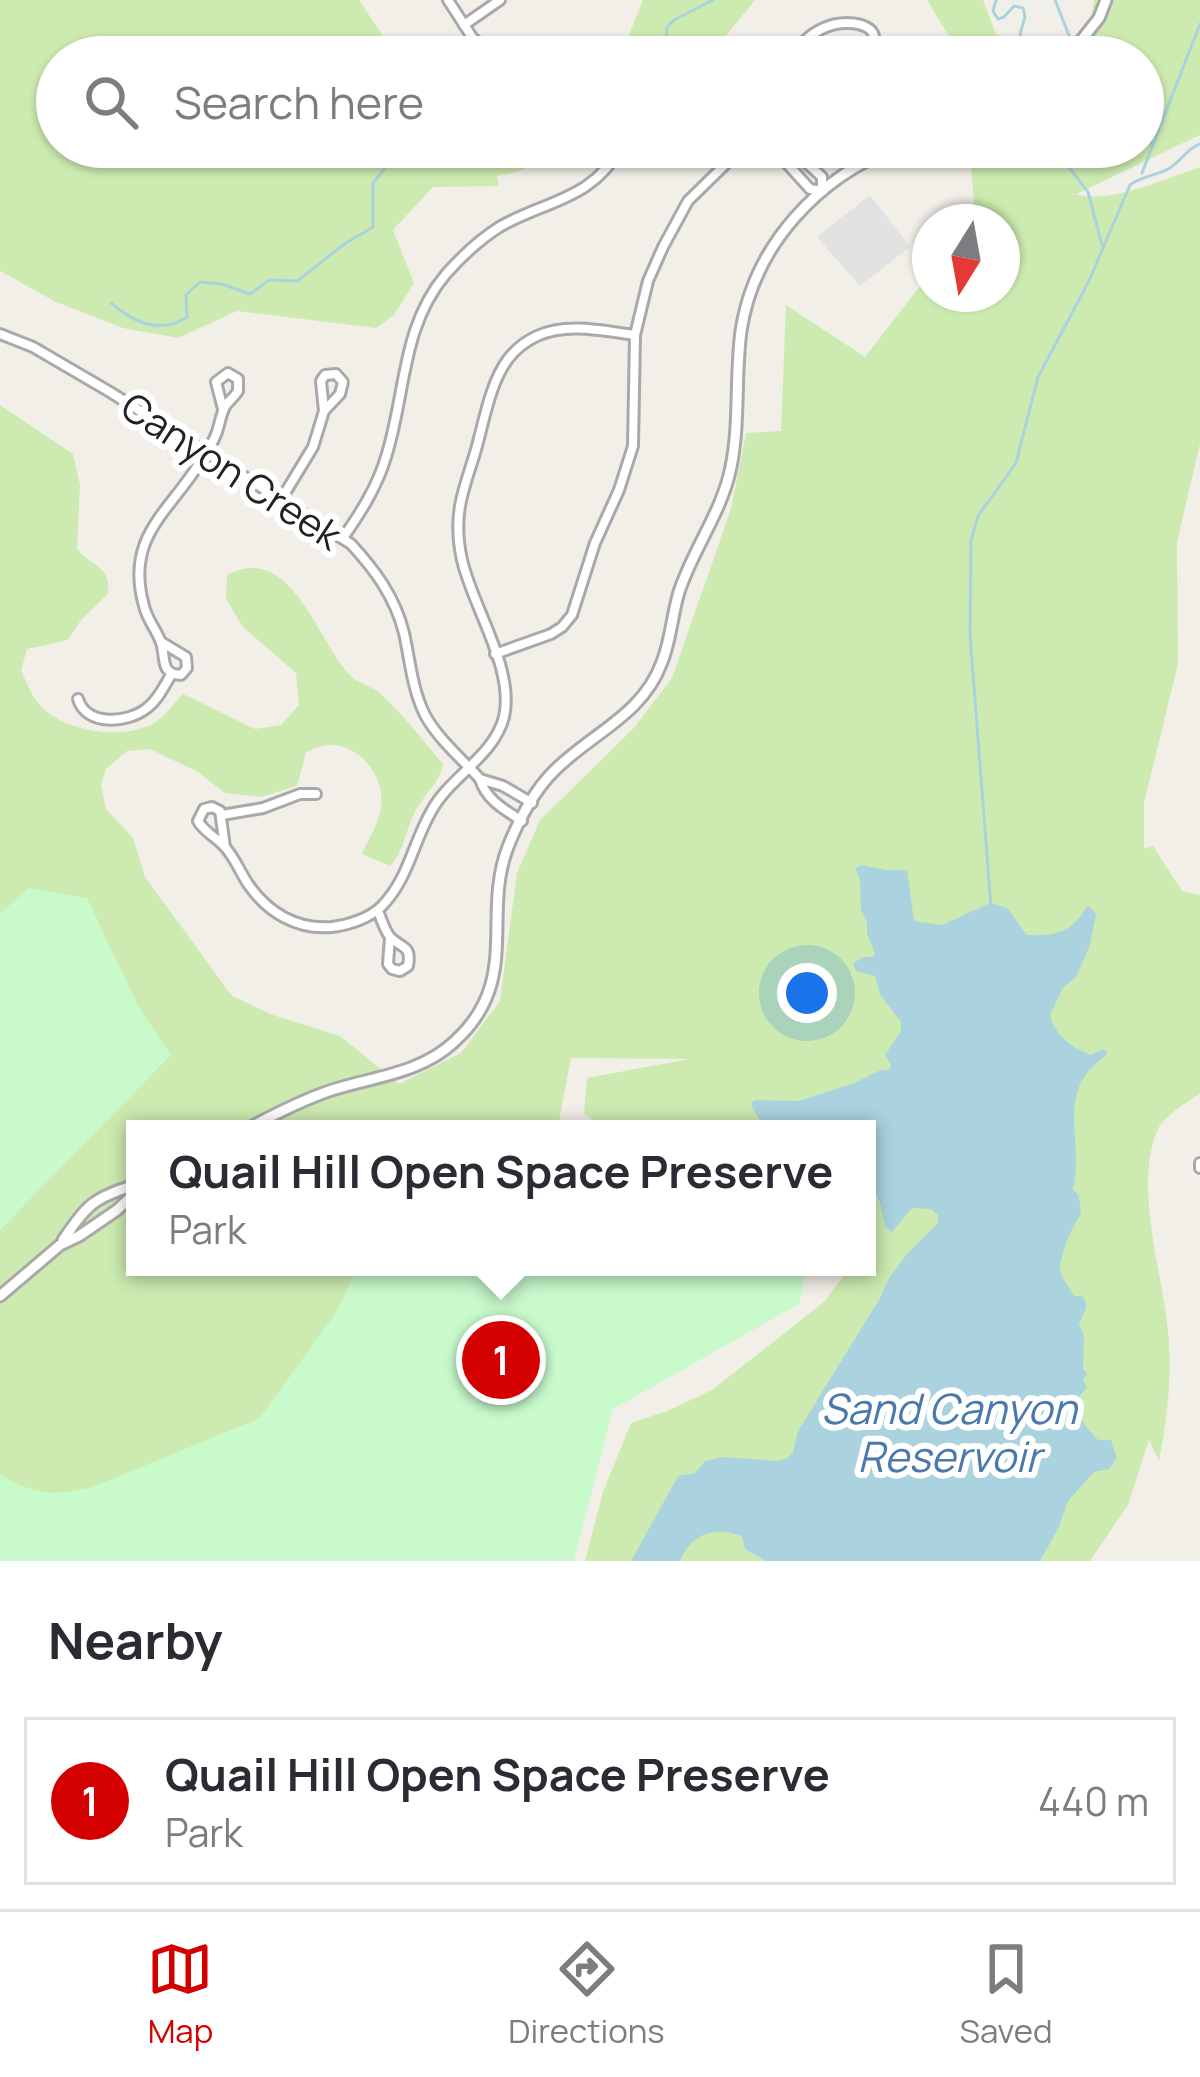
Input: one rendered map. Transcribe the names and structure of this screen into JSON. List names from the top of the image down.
{
  "streets": {
    "street": ["Canyon Creek"]
  },
  "water": ["Sand Canyon Reservoir"],
  "north": "bottom",
  "page": {
    "search": "Search here",
    "popup": ["Quail Hill Open Space Preserve", "Park"],
    "pins": "1",
    "heading": "Nearby",
    "list": [
      {
        "mark": "1",
        "name": "Quail Hill Open Space Preserve",
        "note": "Park",
        "value": "440 m"
      }
    ],
    "nav": ["Map", "Directions", "Saved"]
  }
}
